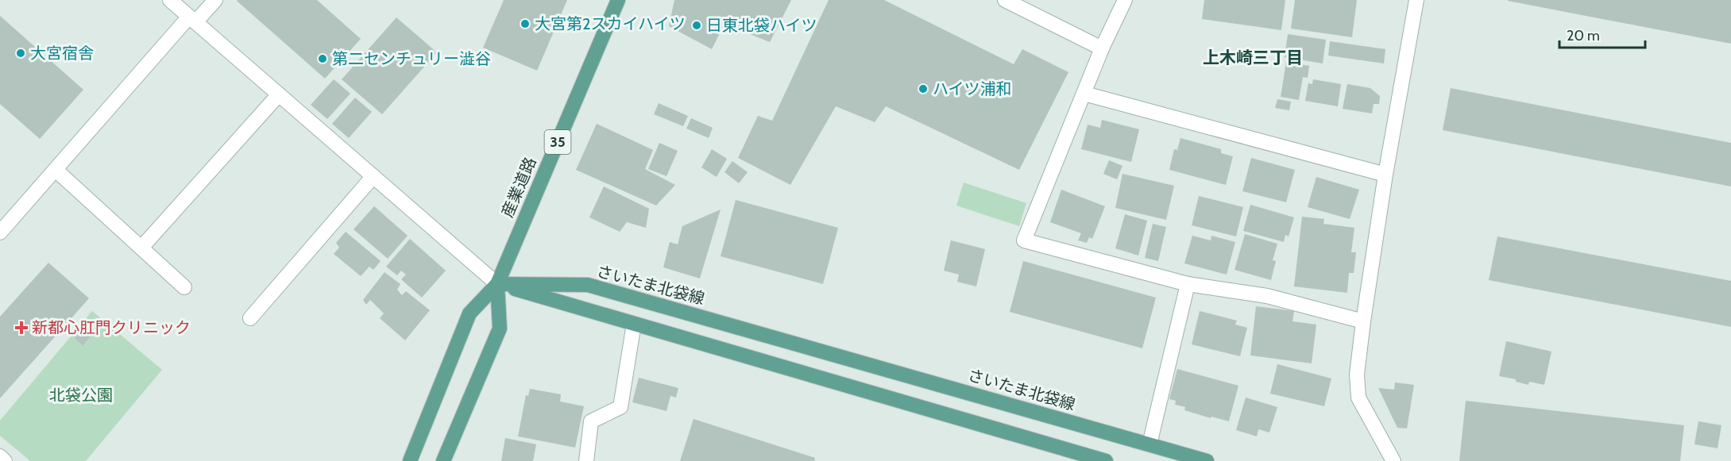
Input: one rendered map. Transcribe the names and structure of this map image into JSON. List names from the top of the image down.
{
  "streets": {
    "main road": ["35", "産業道路", "さいたま北袋線"]
  },
  "crossings": [
    ["産業道路", "さいたま北袋線"]
  ],
  "districts": ["上木崎三丁目"],
  "parks": ["北袋公園"],
  "places": {
    "other": [
      "大宮第2スカイハイツ",
      "日東北袋ハイツ",
      "大宮宿舎",
      "第二センチュリー澁谷",
      "ハイツ浦和"
    ],
    "health": ["新都心肛門クリニック"]
  },
  "scale_bar": "20 m"
}
